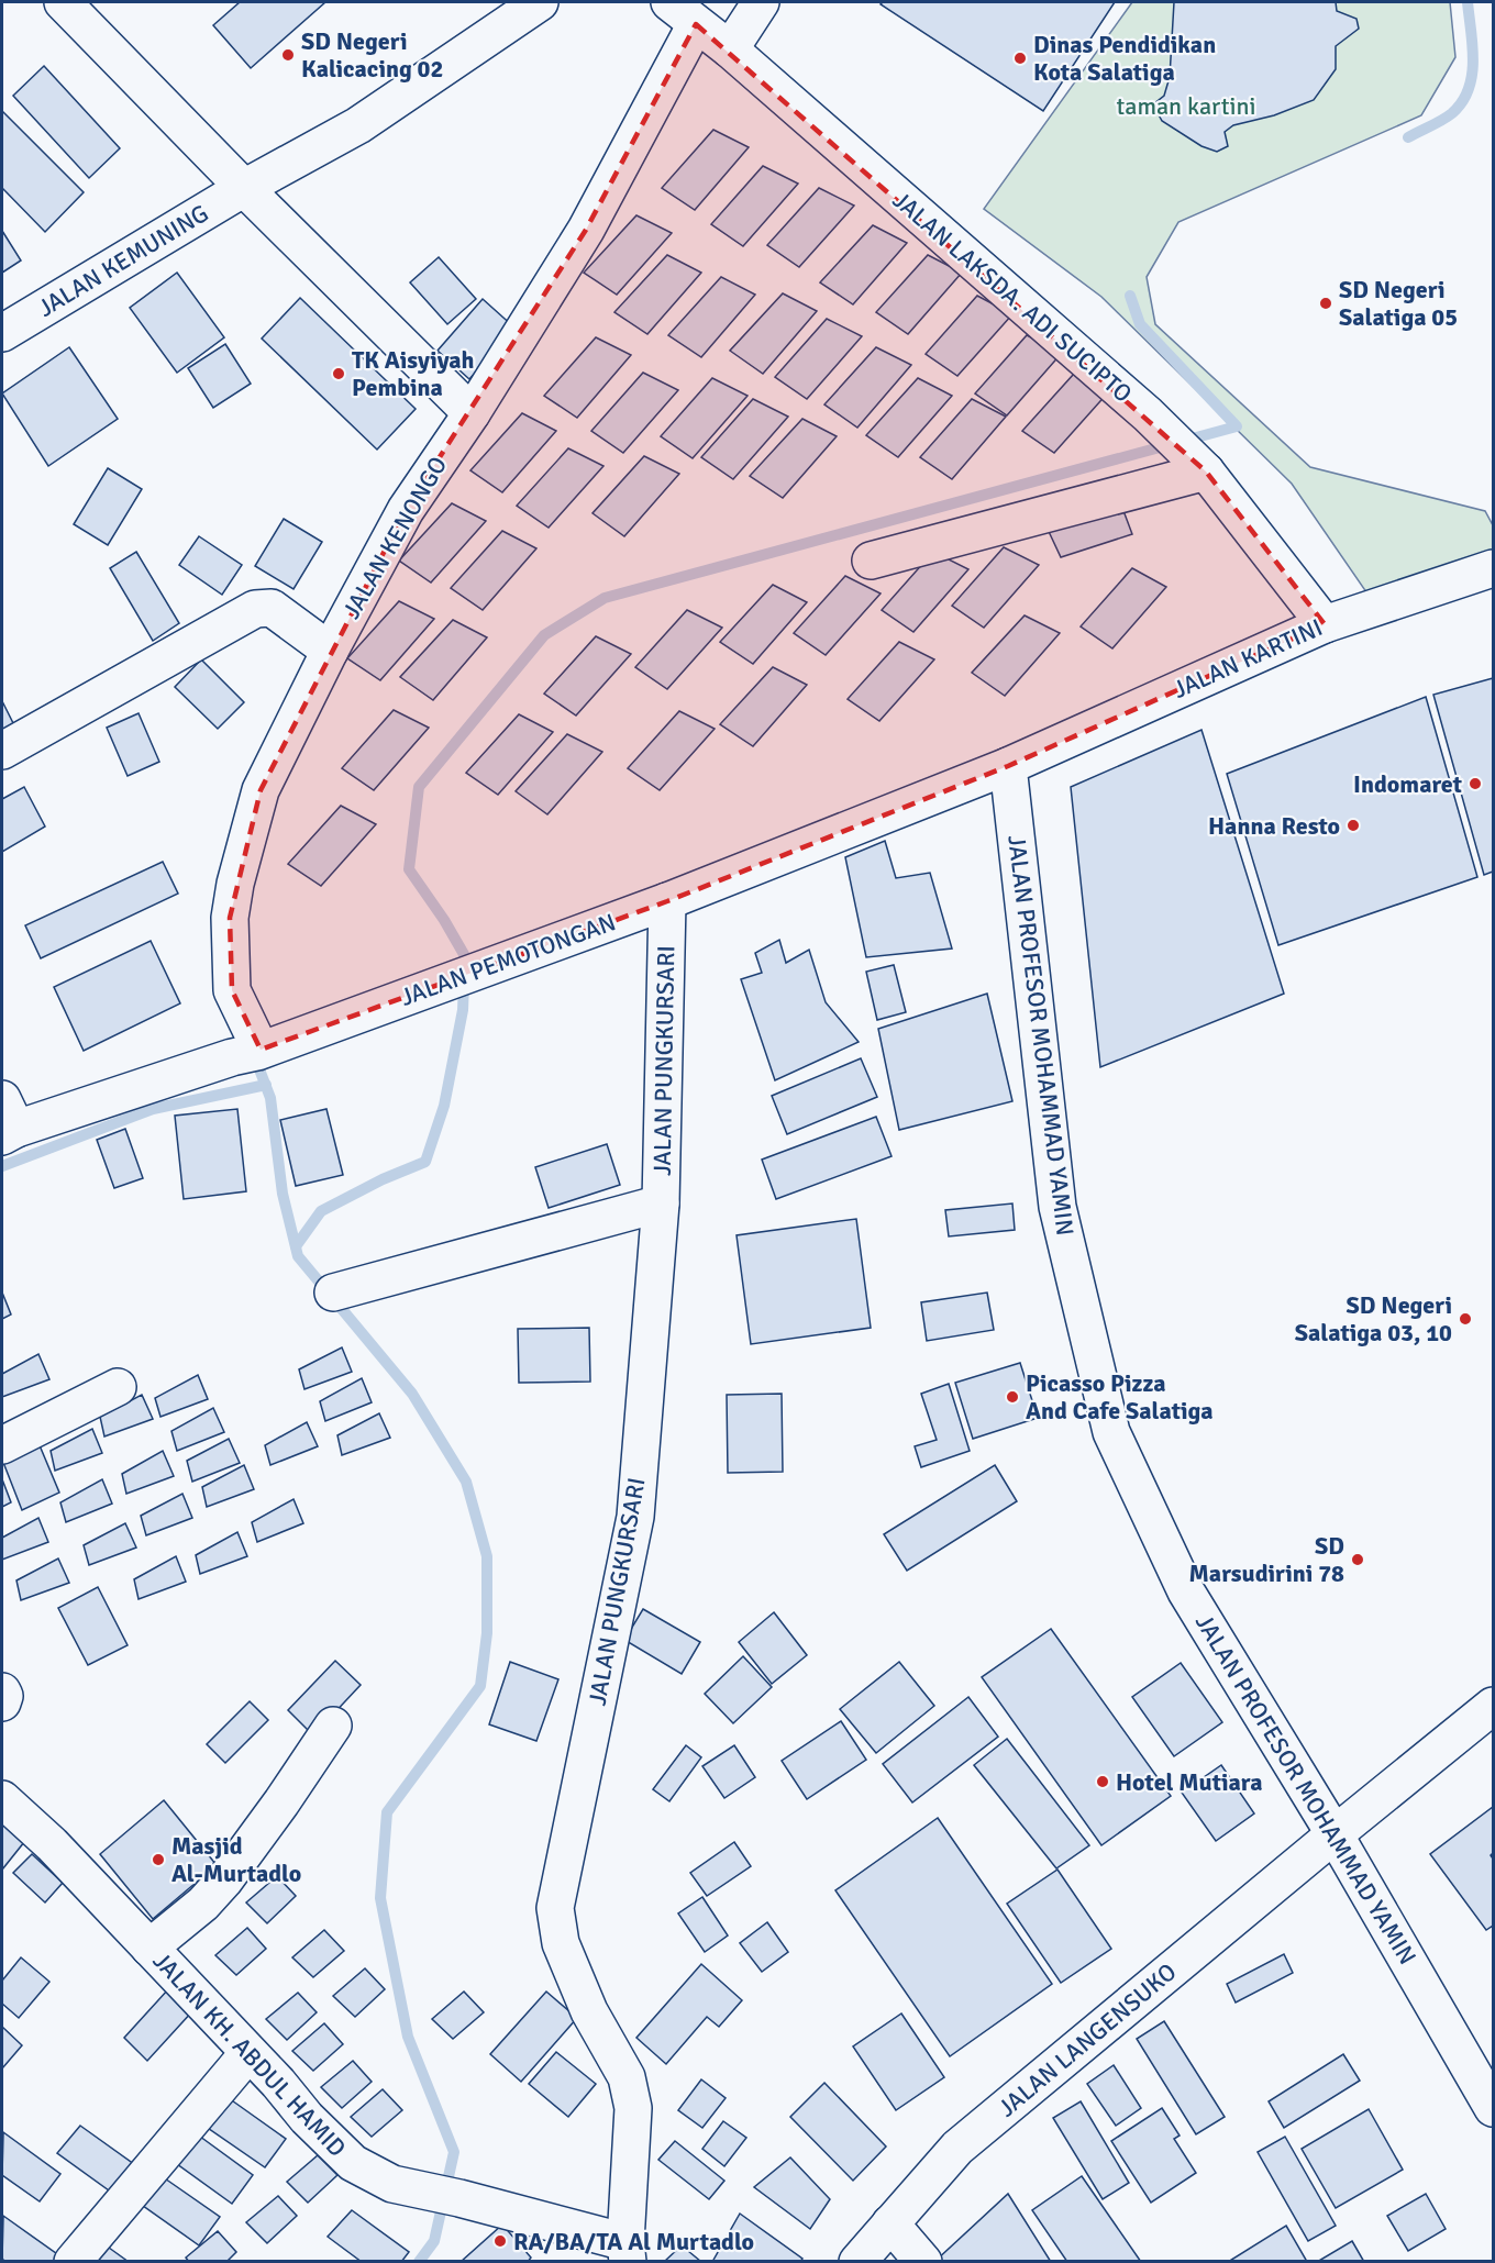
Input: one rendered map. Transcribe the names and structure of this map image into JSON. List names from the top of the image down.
{
  "streets": {
    "street": [
      "JALAN KEMUNING",
      "JALAN LAKSDA. ADI SUCIPTO",
      "JALAN KENONGO",
      "JALAN KARTINI",
      "JALAN PEMOTONGAN",
      "JALAN PROFESOR MOHAMMAD YAMIN",
      "JALAN PUNGKURSARI",
      "JALAN LANGENSUKO",
      "JALAN KH. ABDUL HAMID"
    ]
  },
  "crossings": [
    ["JALAN LAKSDA. ADI SUCIPTO", "JALAN KENONGO"],
    ["JALAN LAKSDA. ADI SUCIPTO", "JALAN KARTINI"],
    ["JALAN KENONGO", "JALAN PEMOTONGAN"],
    ["JALAN KARTINI", "JALAN PEMOTONGAN"],
    ["JALAN KARTINI", "JALAN PROFESOR MOHAMMAD YAMIN"],
    ["JALAN PEMOTONGAN", "JALAN PROFESOR MOHAMMAD YAMIN"],
    ["JALAN PEMOTONGAN", "JALAN PUNGKURSARI"],
    ["JALAN PROFESOR MOHAMMAD YAMIN", "JALAN LANGENSUKO"],
    ["JALAN PUNGKURSARI", "JALAN KH. ABDUL HAMID"]
  ],
  "parks": ["taman kartini"],
  "places": [
    "SD Negeri Kalicacing 02",
    "Dinas Pendidikan Kota Salatiga",
    "SD Negeri Salatiga 05",
    "TK Aisyiyah Pembina",
    "Indomaret",
    "Hanna Resto",
    "SD Negeri Salatiga 03, 10",
    "Picasso Pizza And Cafe Salatiga",
    "SD Marsudirini 78",
    "Hotel Mutiara",
    "Masjid Al-Murtadlo",
    "RA/BA/TA Al Murtadlo"
  ]
}
